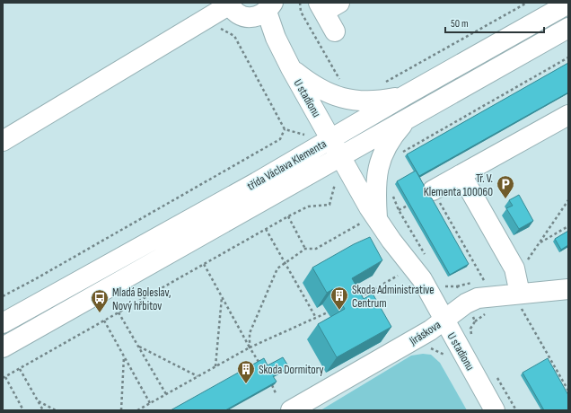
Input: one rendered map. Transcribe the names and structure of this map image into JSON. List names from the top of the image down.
{
  "streets": {
    "street": ["U stadionu", "třída Václava Klementa", "Jiráskova"]
  },
  "crossings": [
    ["U stadionu", "třída Václava Klementa"],
    ["U stadionu", "Jiráskova"]
  ],
  "places": {
    "parking": ["Tř. V. Klementa 100060"],
    "building": ["Skoda Administrative Centrum", "Skoda Dormitory"],
    "bus stop": ["Mladá Boleslav, Nový hřbitov"]
  },
  "scale_bar": "50 m"
}
